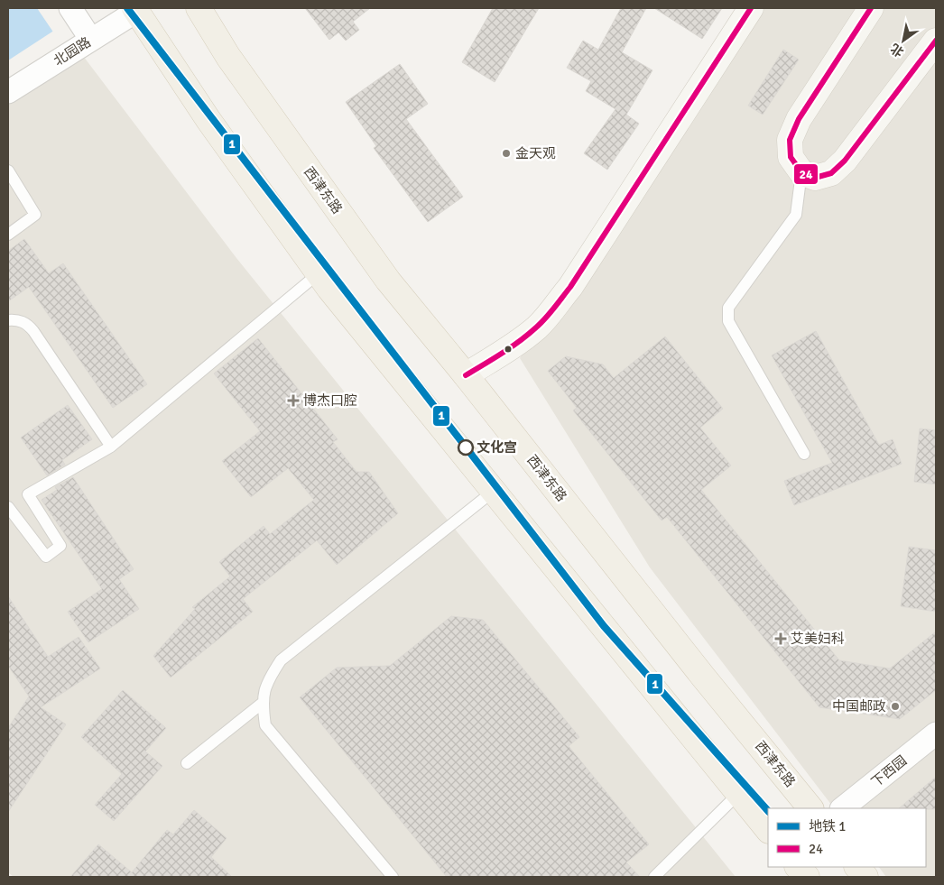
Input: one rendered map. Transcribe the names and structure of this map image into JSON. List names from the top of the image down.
{
  "streets": {
    "main road": ["西津东路"],
    "street": ["北园路", "下西园"]
  },
  "places": {
    "other": ["金天观", "文化宫", "中国邮政"],
    "health": ["博杰口腔", "艾美妇科"]
  },
  "lines": ["metro line 1", "transit line 24"],
  "legend": ["地铁 1", "24"],
  "north": "bottom left"
}
